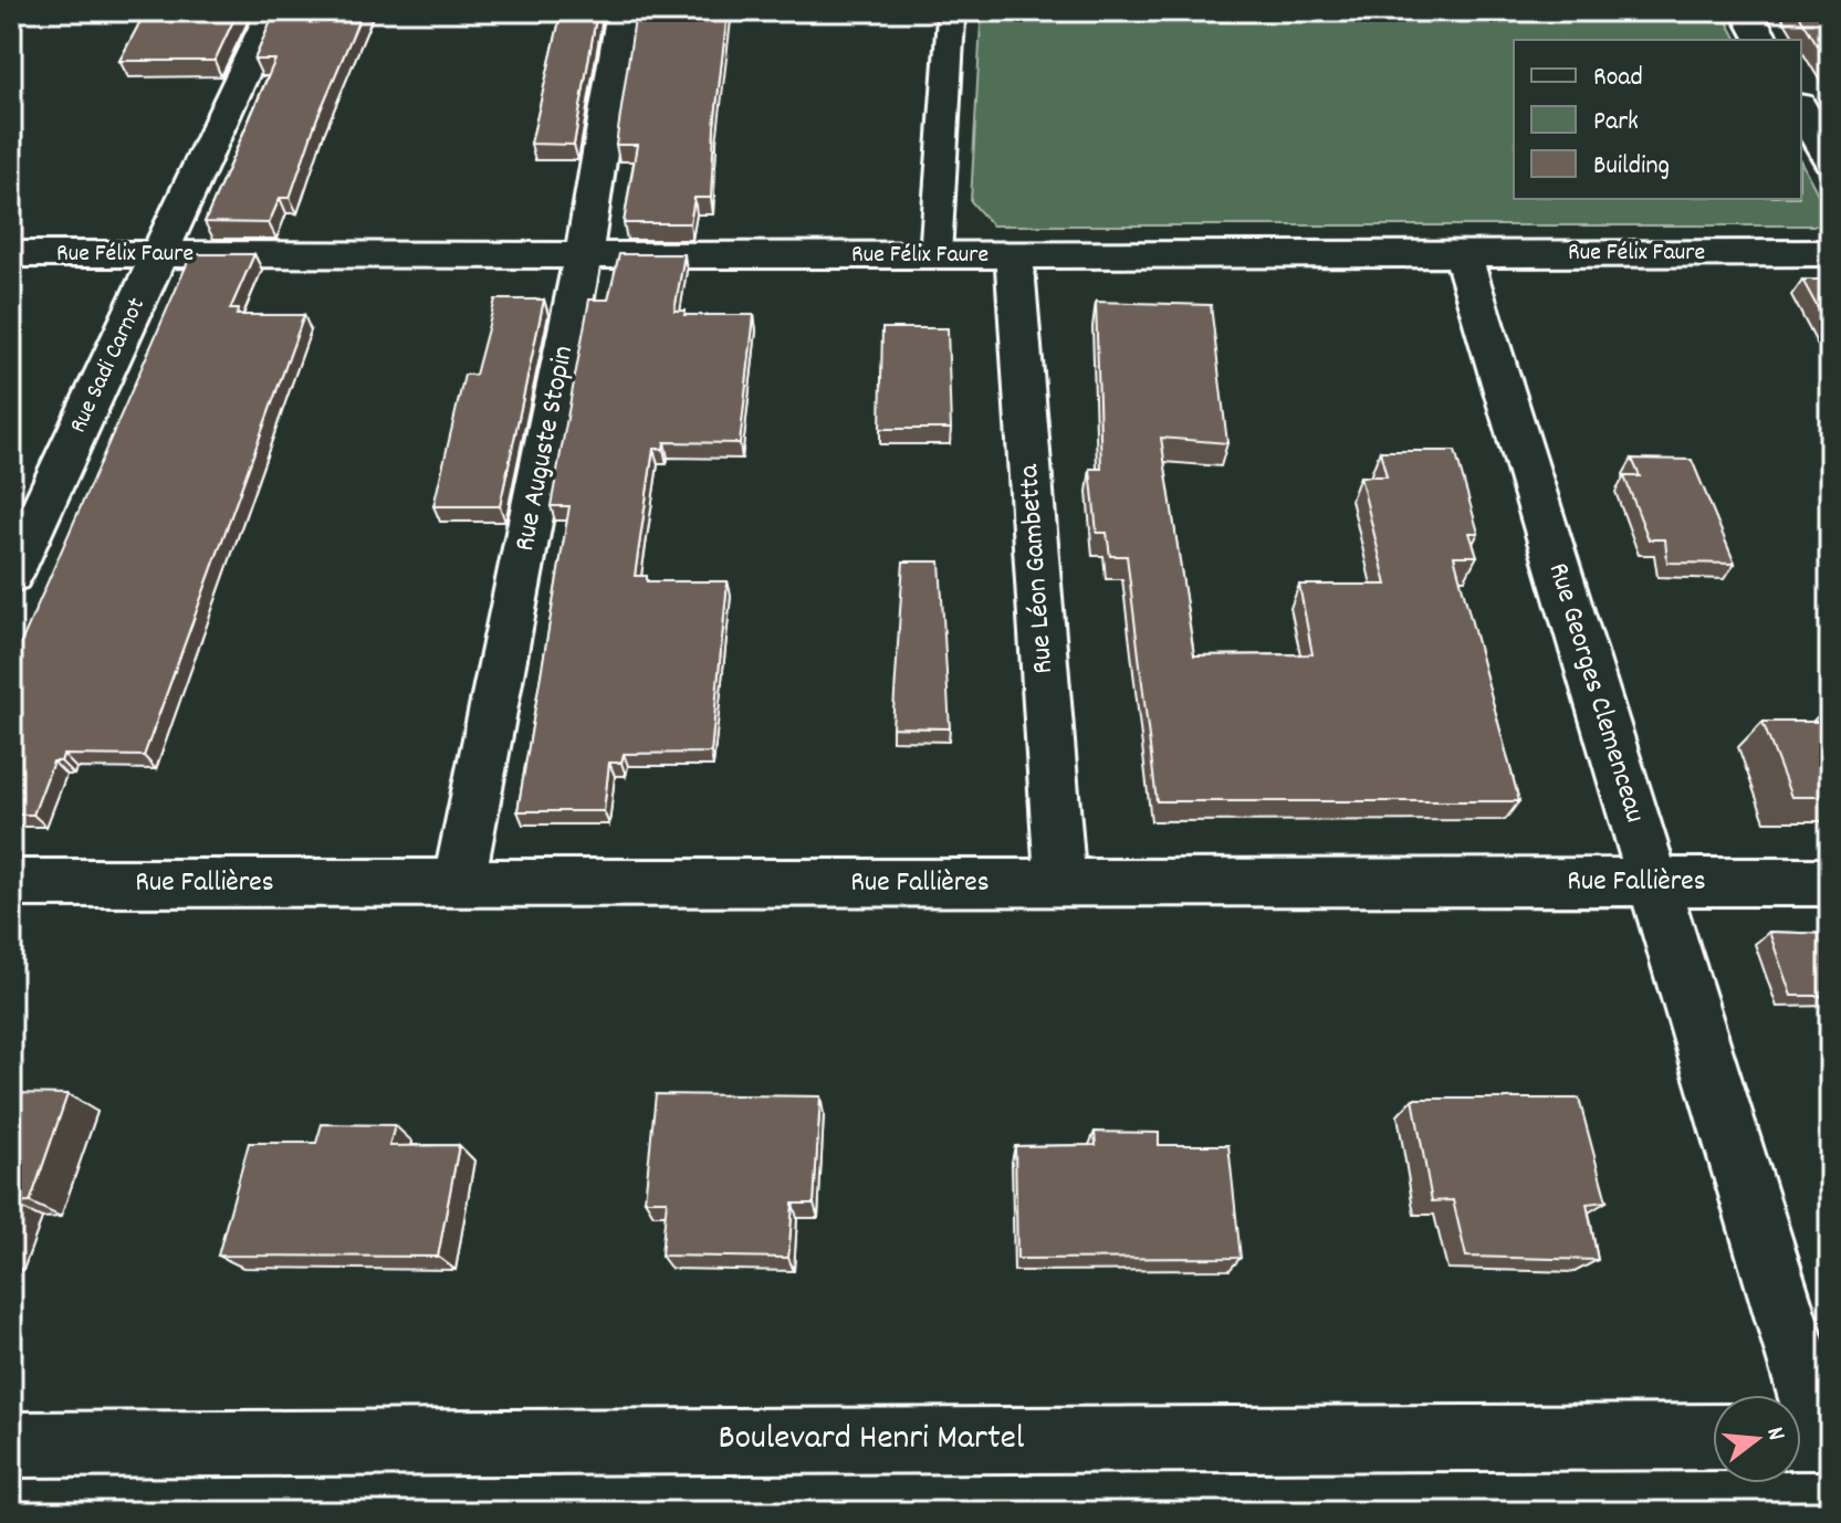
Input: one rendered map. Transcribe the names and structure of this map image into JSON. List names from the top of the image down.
{
  "streets": {
    "street": [
      "Rue Félix Faure",
      "Rue Sadi Carnot",
      "Rue Auguste Stopin",
      "Rue Léon Gambetta",
      "Rue Georges Clemenceau",
      "Rue Fallières",
      "Boulevard Henri Martel"
    ]
  },
  "crossings": [
    ["Rue Félix Faure", "Rue Sadi Carnot"],
    ["Rue Félix Faure", "Rue Auguste Stopin"],
    ["Rue Félix Faure", "Rue Léon Gambetta"],
    ["Rue Félix Faure", "Rue Georges Clemenceau"],
    ["Rue Auguste Stopin", "Rue Fallières"],
    ["Rue Léon Gambetta", "Rue Fallières"],
    ["Rue Georges Clemenceau", "Rue Fallières"]
  ],
  "legend": ["Road", "Park", "Building"],
  "north": "right"
}
